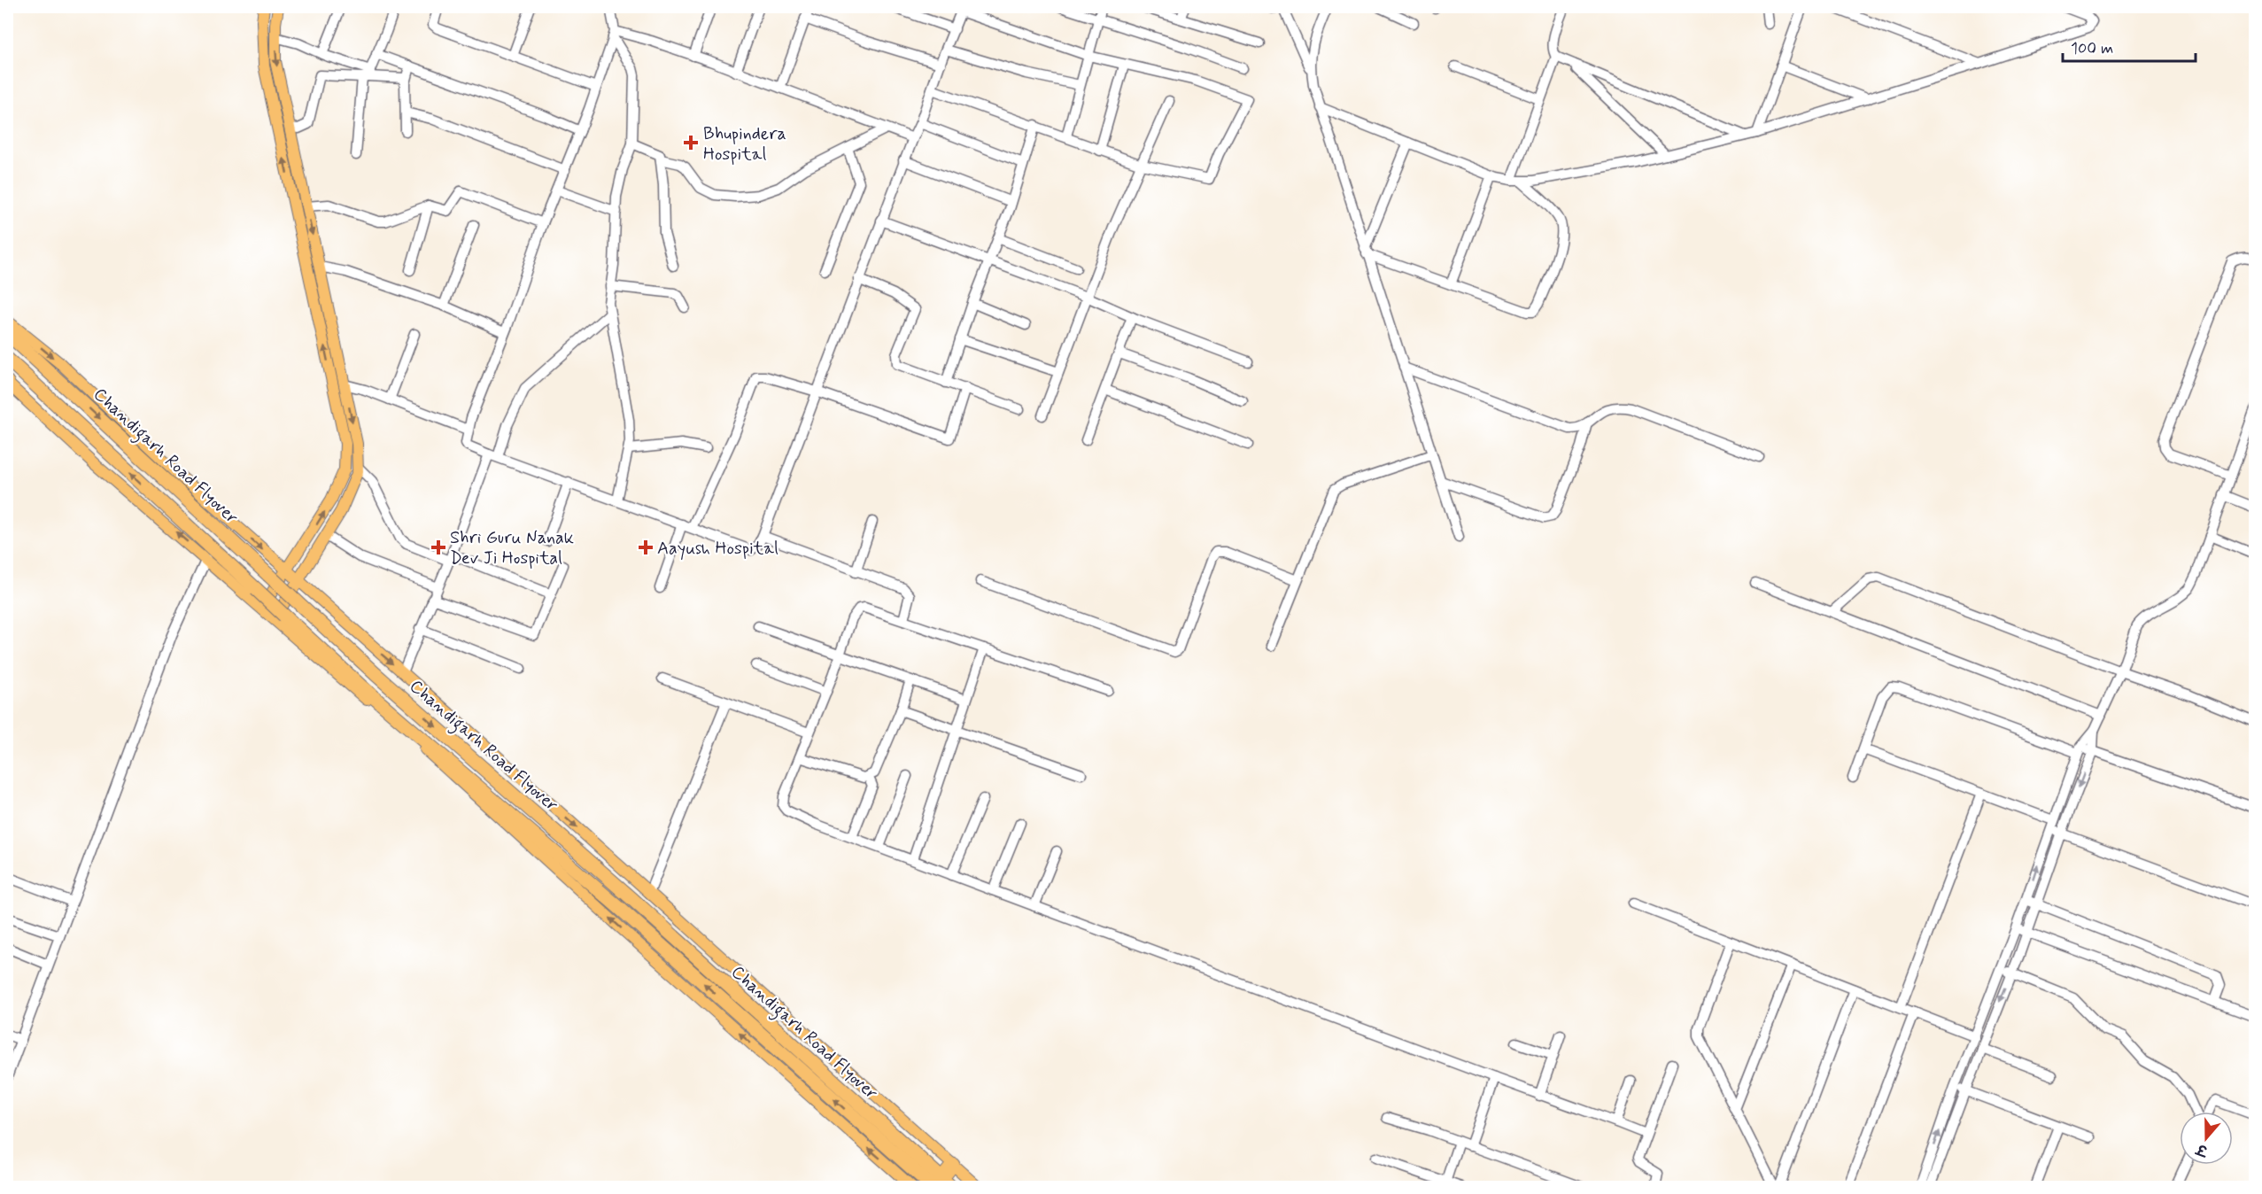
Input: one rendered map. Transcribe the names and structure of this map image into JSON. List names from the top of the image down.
{
  "streets": {
    "highway": ["Chandigarh Road Flyover"]
  },
  "places": {
    "health": ["Bhupindera Hospital", "Shri Guru Nanak Dev Ji Hospital", "Aayush Hospital"]
  },
  "scale_bar": "100 m",
  "north": "bottom"
}
